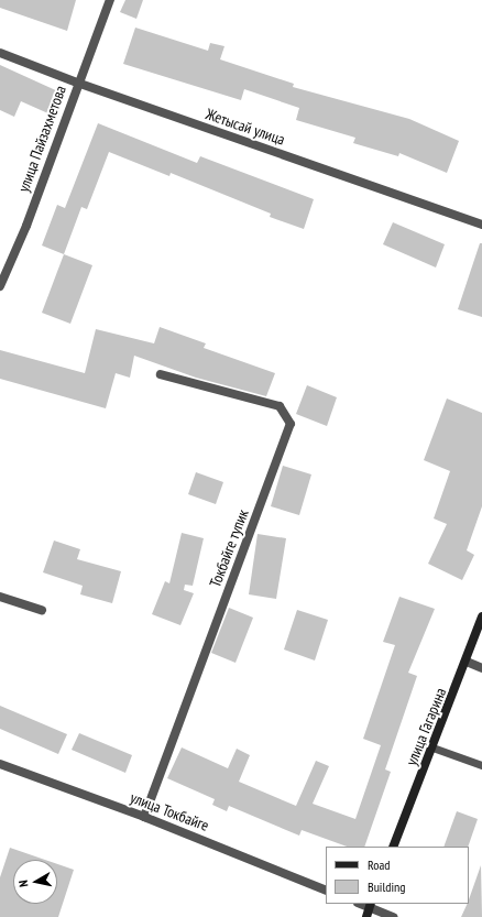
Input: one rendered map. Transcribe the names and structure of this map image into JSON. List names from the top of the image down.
{
  "streets": {
    "main road": ["улица Гагарина"],
    "street": [
      "Жетысай улица",
      "улица Пайзахметова",
      "Токбайге тупик",
      "улица Токбайге"
    ]
  },
  "crossings": [
    ["Жетысай улица", "улица Пайзахметова"],
    ["Токбайге тупик", "улица Токбайге"]
  ],
  "legend": ["Road", "Building"],
  "north": "left"
}
